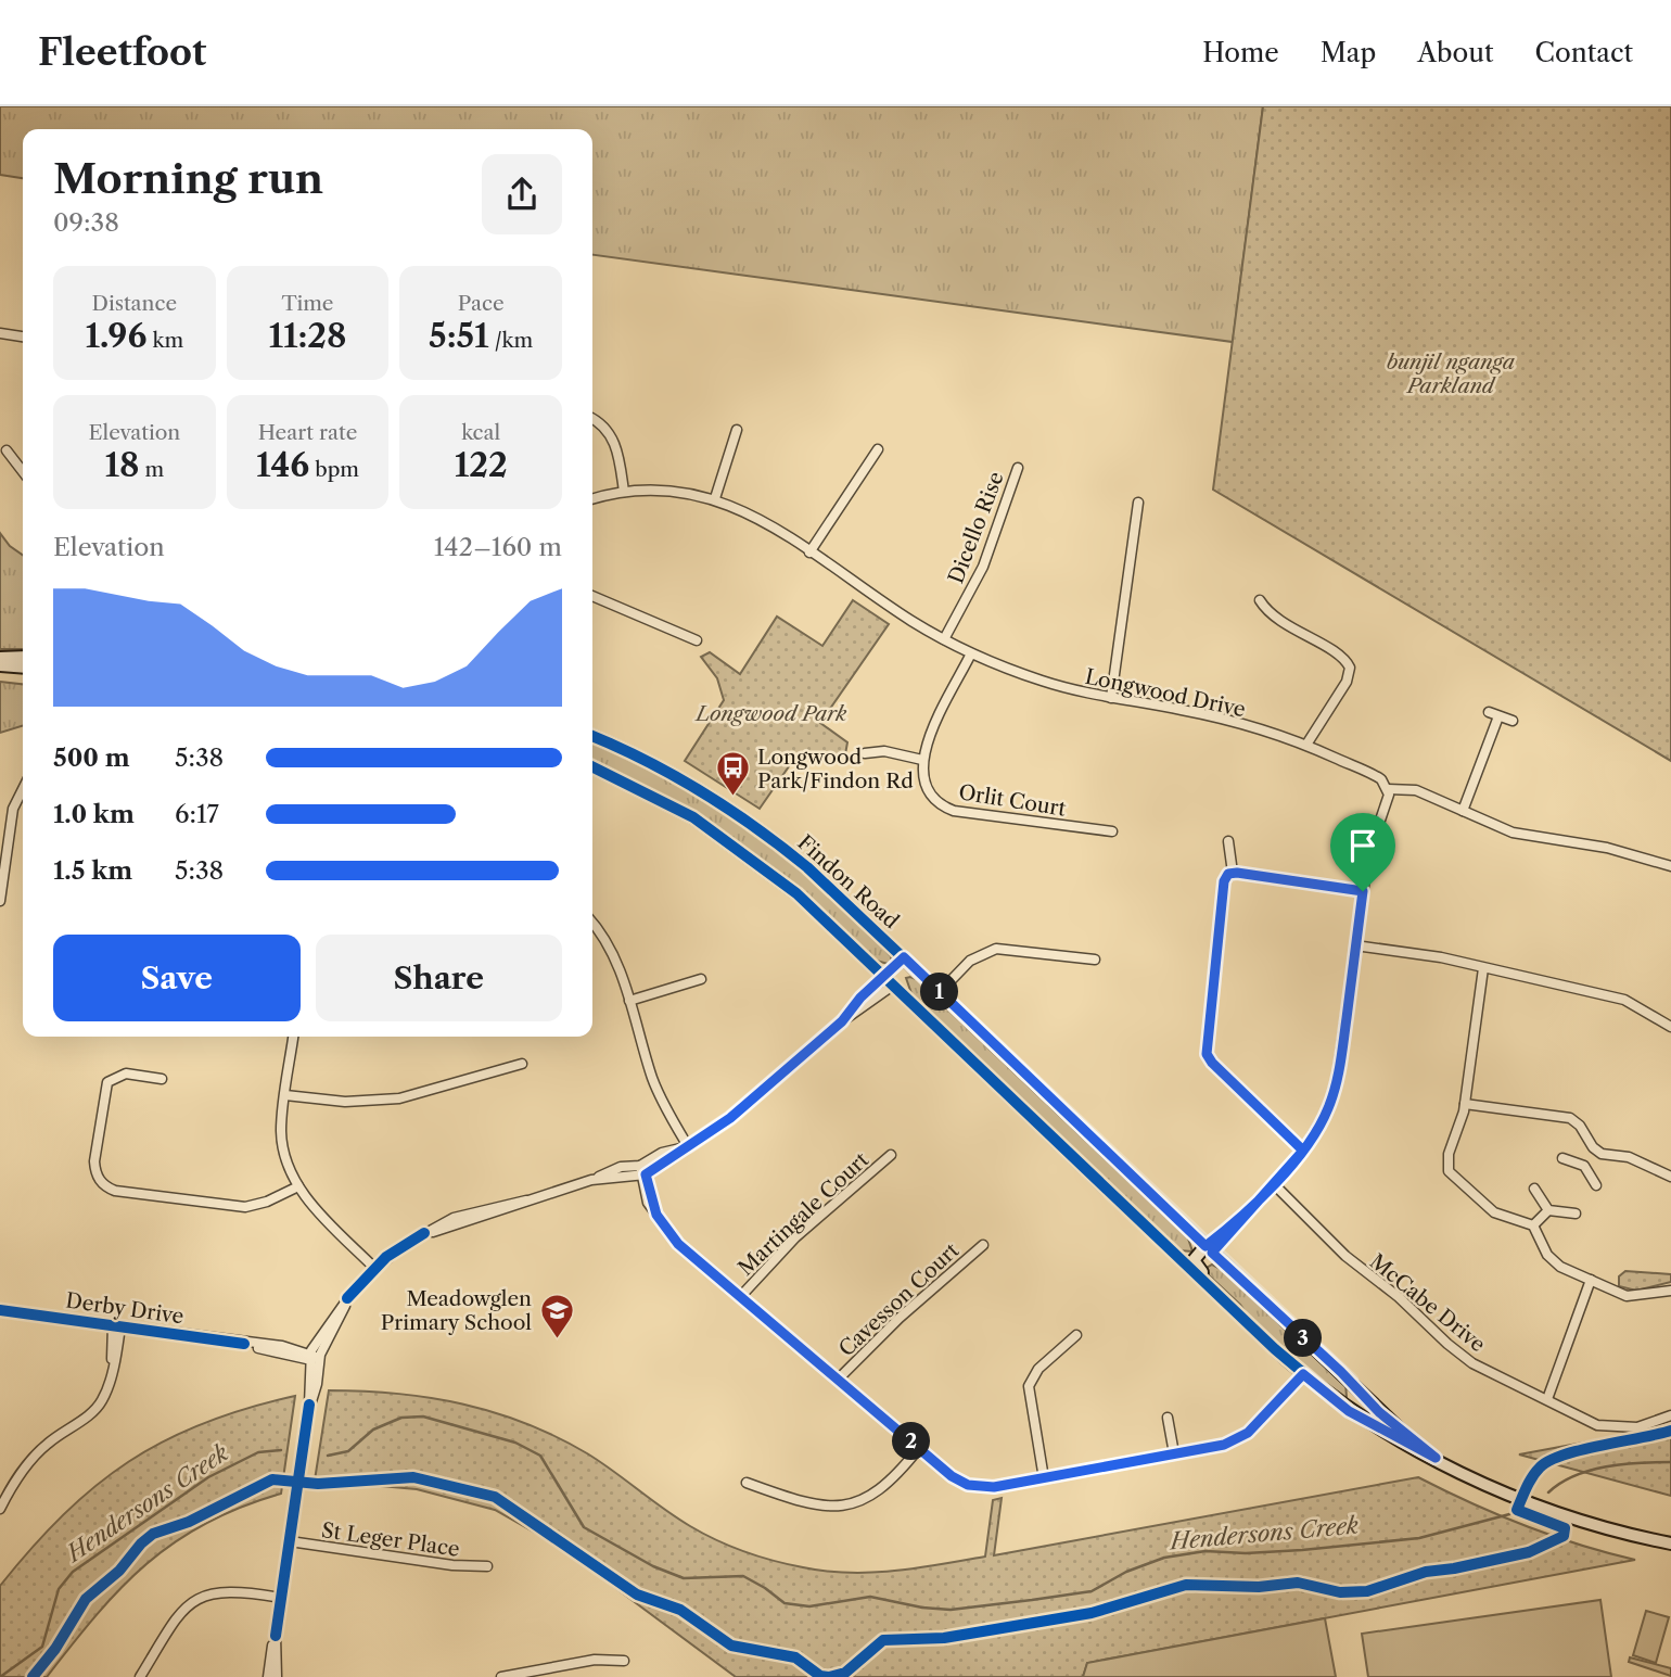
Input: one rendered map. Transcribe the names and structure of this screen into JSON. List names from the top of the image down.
{
  "streets": {
    "main road": ["Findon Road"],
    "street": [
      "Dicello Rise",
      "Longwood Drive",
      "Orlit Court",
      "Martingale Court",
      "Cavesson Court",
      "McCabe Drive",
      "Derby Drive",
      "St Leger Place"
    ]
  },
  "crossings": [
    ["Dicello Rise", "Longwood Drive"]
  ],
  "water": ["Hendersons Creek"],
  "parks": ["bunjil nganga Parkland", "Longwood Park"],
  "places": {
    "bus stop": ["Longwood Park/Findon Rd"],
    "school or university": ["Meadowglen Primary School"]
  },
  "page": {
    "header": "Fleetfoot",
    "nav": [
      "Home",
      "Map",
      "About",
      "Contact"
    ],
    "heading": ["Morning run", "09:38"],
    "stats": [
      ["Distance", "1.96 km"],
      ["Time", "11:28"],
      ["Pace", "5:51 /km"],
      ["Elevation", "18 m"],
      ["Heart rate", "146 bpm"],
      ["kcal", "122"]
    ],
    "chart": ["Elevation", "142–160 m"],
    "list": [
      {
        "name": "500 m",
        "note": "5:38"
      },
      {
        "name": "1.0 km",
        "note": "6:17"
      },
      {
        "name": "1.5 km",
        "note": "5:38"
      }
    ],
    "buttons": ["Save", "Share"],
    "pins": ["1", "3", "2"]
  }
}
